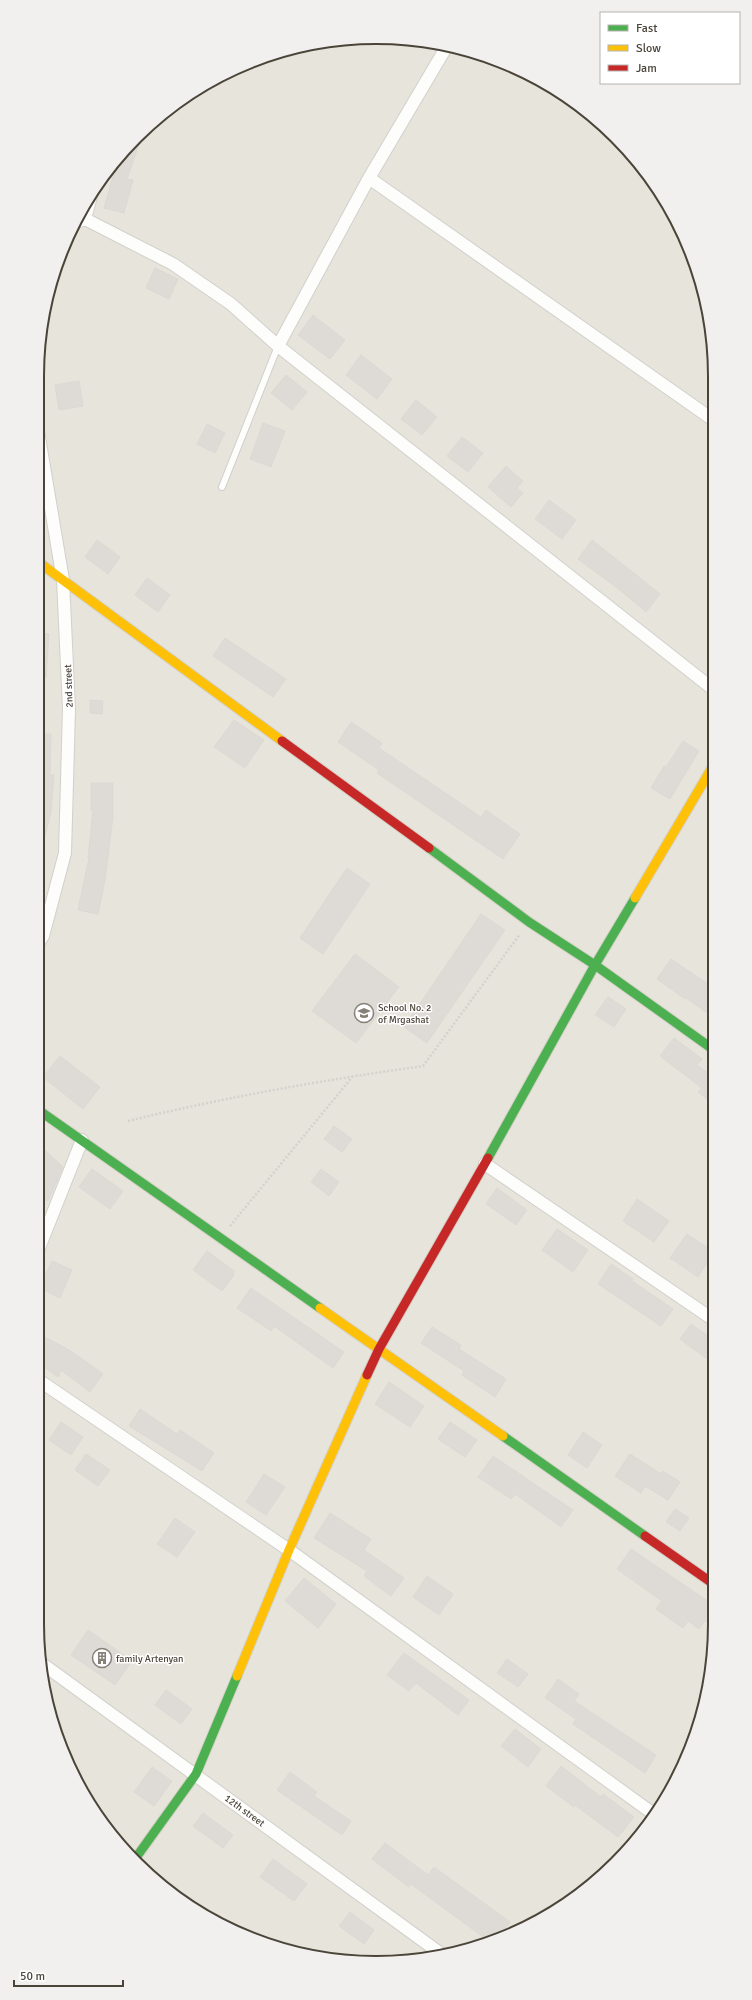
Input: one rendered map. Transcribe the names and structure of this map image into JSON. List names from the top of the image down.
{
  "streets": {
    "street": ["2nd street", "12th street"]
  },
  "places": {
    "school or university": ["School No. 2 of Mrgashat"],
    "building": ["family Artenyan"]
  },
  "legend": ["Fast", "Slow", "Jam"],
  "scale_bar": "50 m"
}
